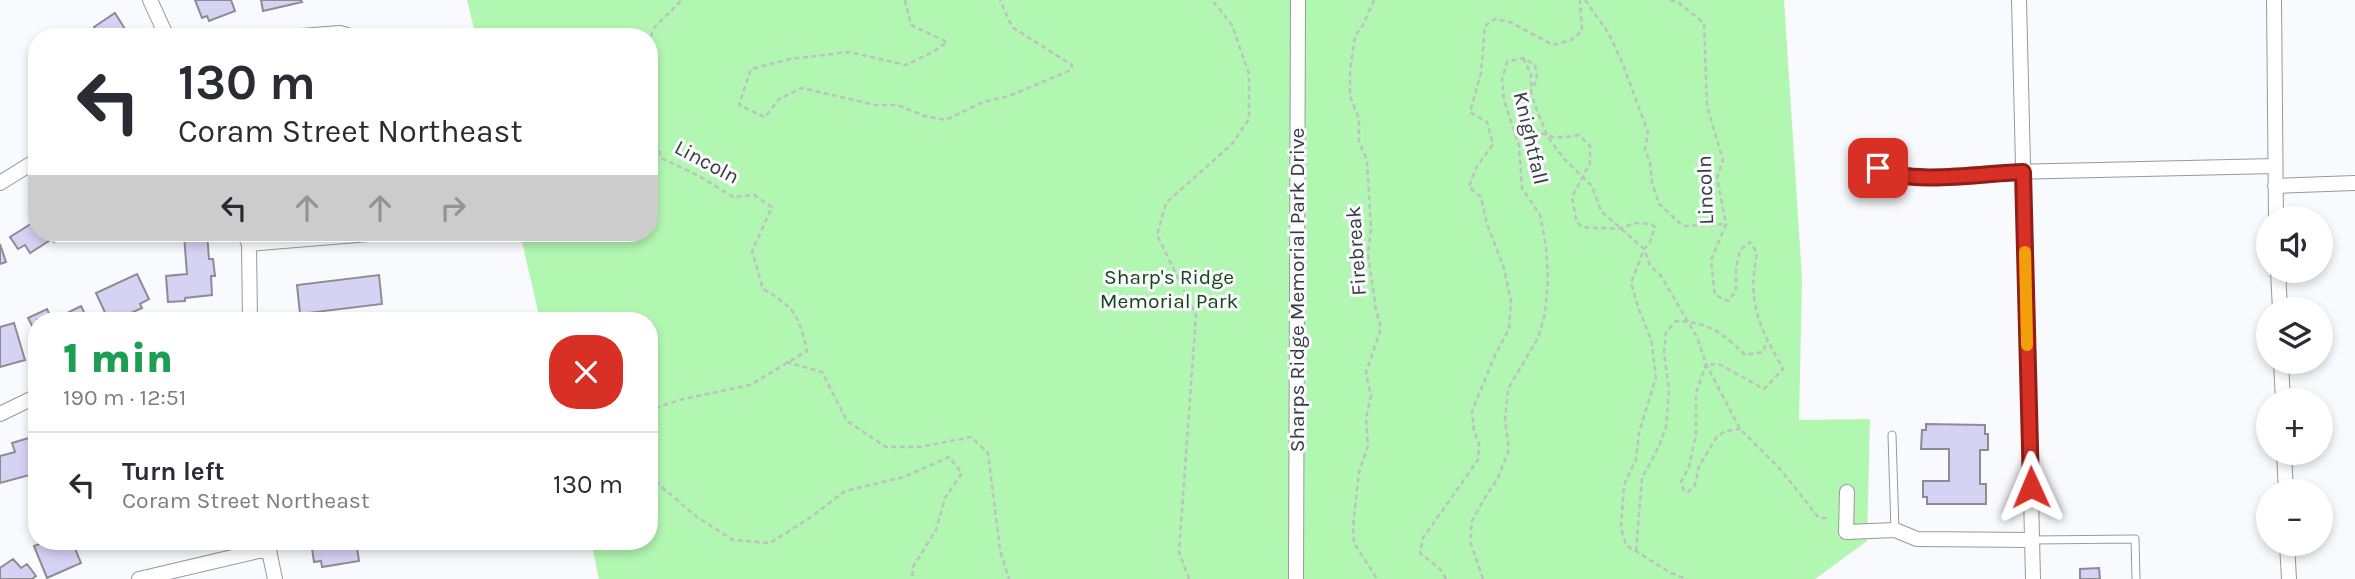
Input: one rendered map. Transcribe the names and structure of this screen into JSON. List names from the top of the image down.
{
  "streets": {
    "street": ["Sharps Ridge Memorial Park Drive"],
    "path": ["Knightfall", "Lincoln", "Firebreak"]
  },
  "parks": ["Sharp's Ridge Memorial Park"],
  "page": {
    "turn": ["130 m", "Coram Street Northeast"],
    "map_buttons": ["+", "−"],
    "heading": ["1 min", "190 m · 12:51"],
    "list": [
      {
        "name": "Turn left",
        "note": "Coram Street Northeast",
        "value": "130 m"
      }
    ]
  }
}
